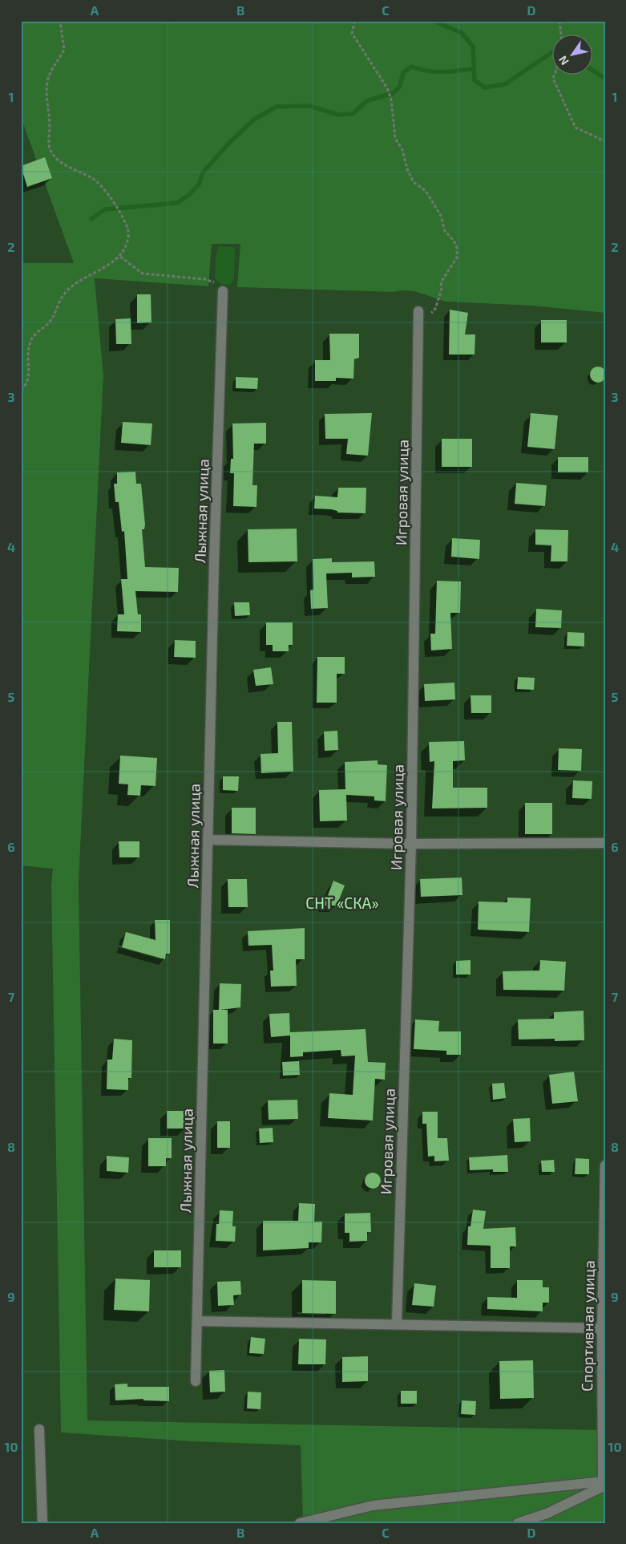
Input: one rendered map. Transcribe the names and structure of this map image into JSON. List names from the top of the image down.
{
  "streets": {
    "street": ["Игровая улица", "Лыжная улица", "Спортивная улица"]
  },
  "parks": ["СНТ «СКА»"],
  "north": "bottom left",
  "grid": {
    "columns": [
      "A",
      "B",
      "C",
      "D"
    ],
    "rows": [
      "1",
      "2",
      "3",
      "4",
      "5",
      "6",
      "7",
      "8",
      "9",
      "10"
    ]
  }
}
